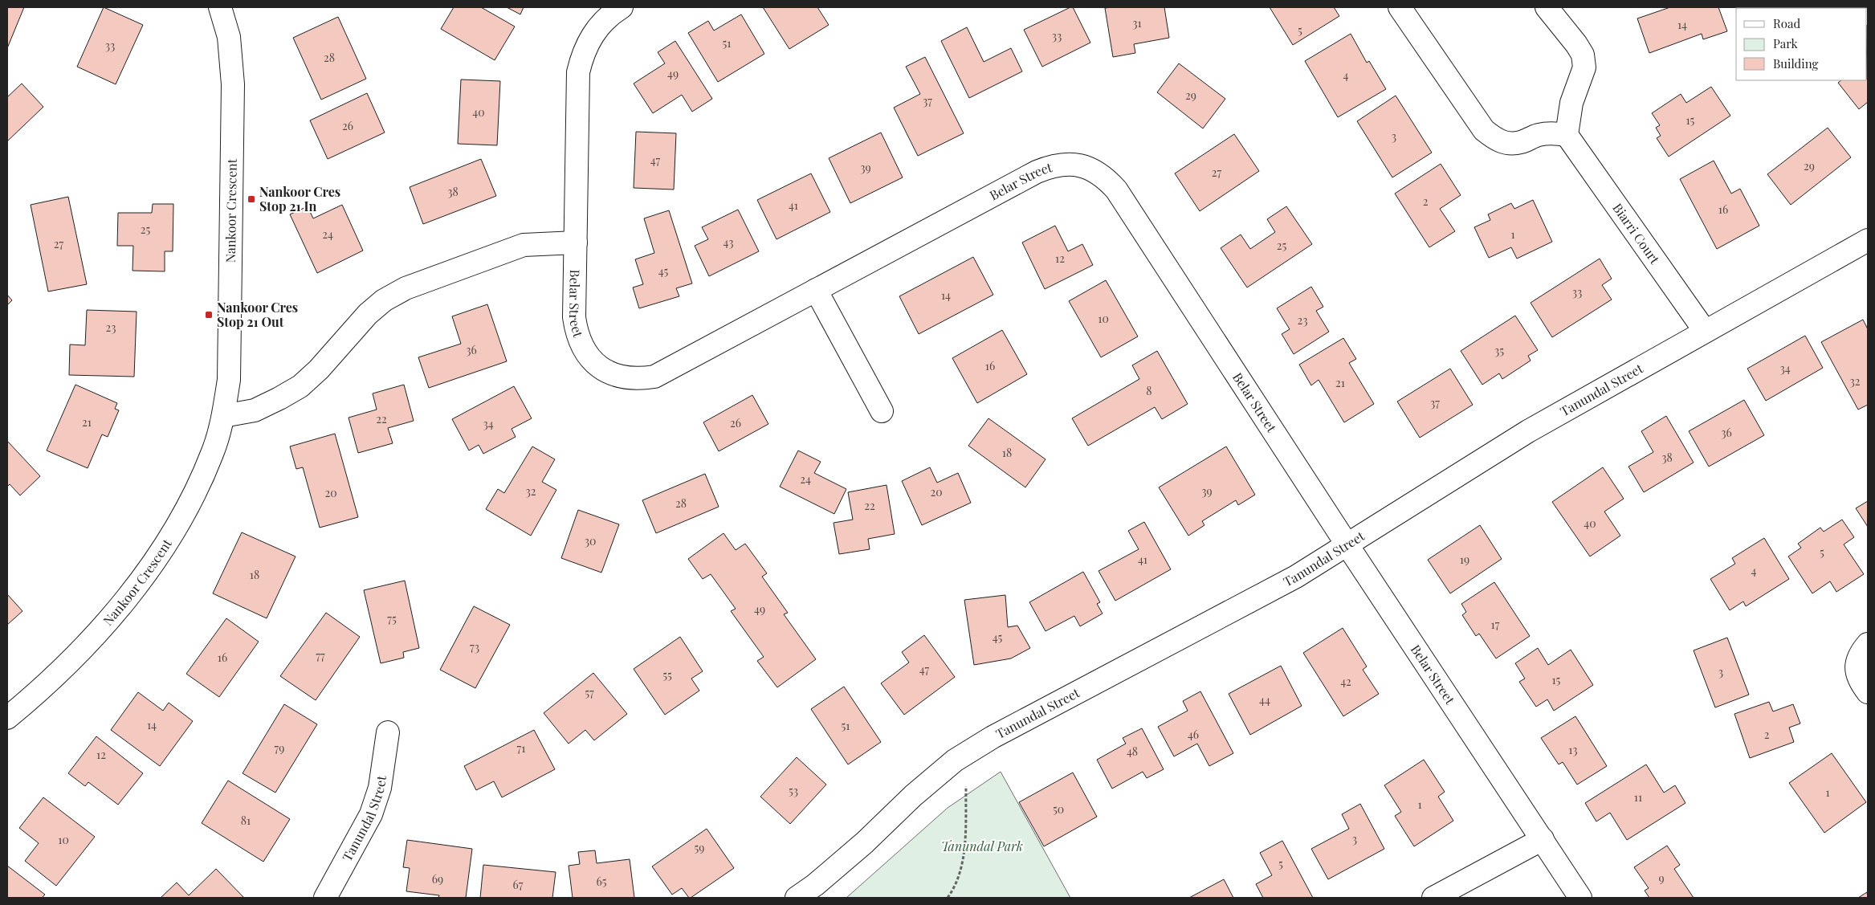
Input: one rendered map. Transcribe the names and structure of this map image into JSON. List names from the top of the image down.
{
  "streets": {
    "street": [
      "Belar Street",
      "Nankoor Crescent",
      "Biarri Court",
      "Tanundal Street"
    ]
  },
  "crossings": [
    ["Belar Street", "Tanundal Street"],
    ["Biarri Court", "Tanundal Street"]
  ],
  "parks": ["Tanundal Park"],
  "places": {
    "transit": ["Nankoor Cres Stop 21 In", "Nankoor Cres Stop 21 Out"]
  },
  "house_numbers": [
    "31",
    "14",
    "5",
    "33",
    "51",
    "33",
    "28",
    "49",
    "4",
    "29",
    "37",
    "40",
    "15",
    "26",
    "3",
    "47",
    "29",
    "39",
    "27",
    "38",
    "2",
    "41",
    "16",
    "25",
    "24",
    "1",
    "43",
    "27",
    "25",
    "12",
    "45",
    "33",
    "14",
    "10",
    "23",
    "23",
    "36",
    "35",
    "16",
    "34",
    "32",
    "21",
    "8",
    "37",
    "22",
    "21",
    "26",
    "34",
    "36",
    "18",
    "38",
    "24",
    "32",
    "39",
    "20",
    "20",
    "28",
    "22",
    "40",
    "30",
    "5",
    "41",
    "19",
    "4",
    "18",
    "49",
    "75",
    "17",
    "45",
    "73",
    "77",
    "16",
    "47",
    "3",
    "55",
    "15",
    "42",
    "57",
    "44",
    "14",
    "51",
    "46",
    "2",
    "79",
    "71",
    "13",
    "48",
    "12",
    "53",
    "1",
    "11",
    "1",
    "50",
    "81",
    "3",
    "10",
    "59",
    "5",
    "9",
    "69",
    "65",
    "67"
  ],
  "legend": ["Road", "Park", "Building"]
}
